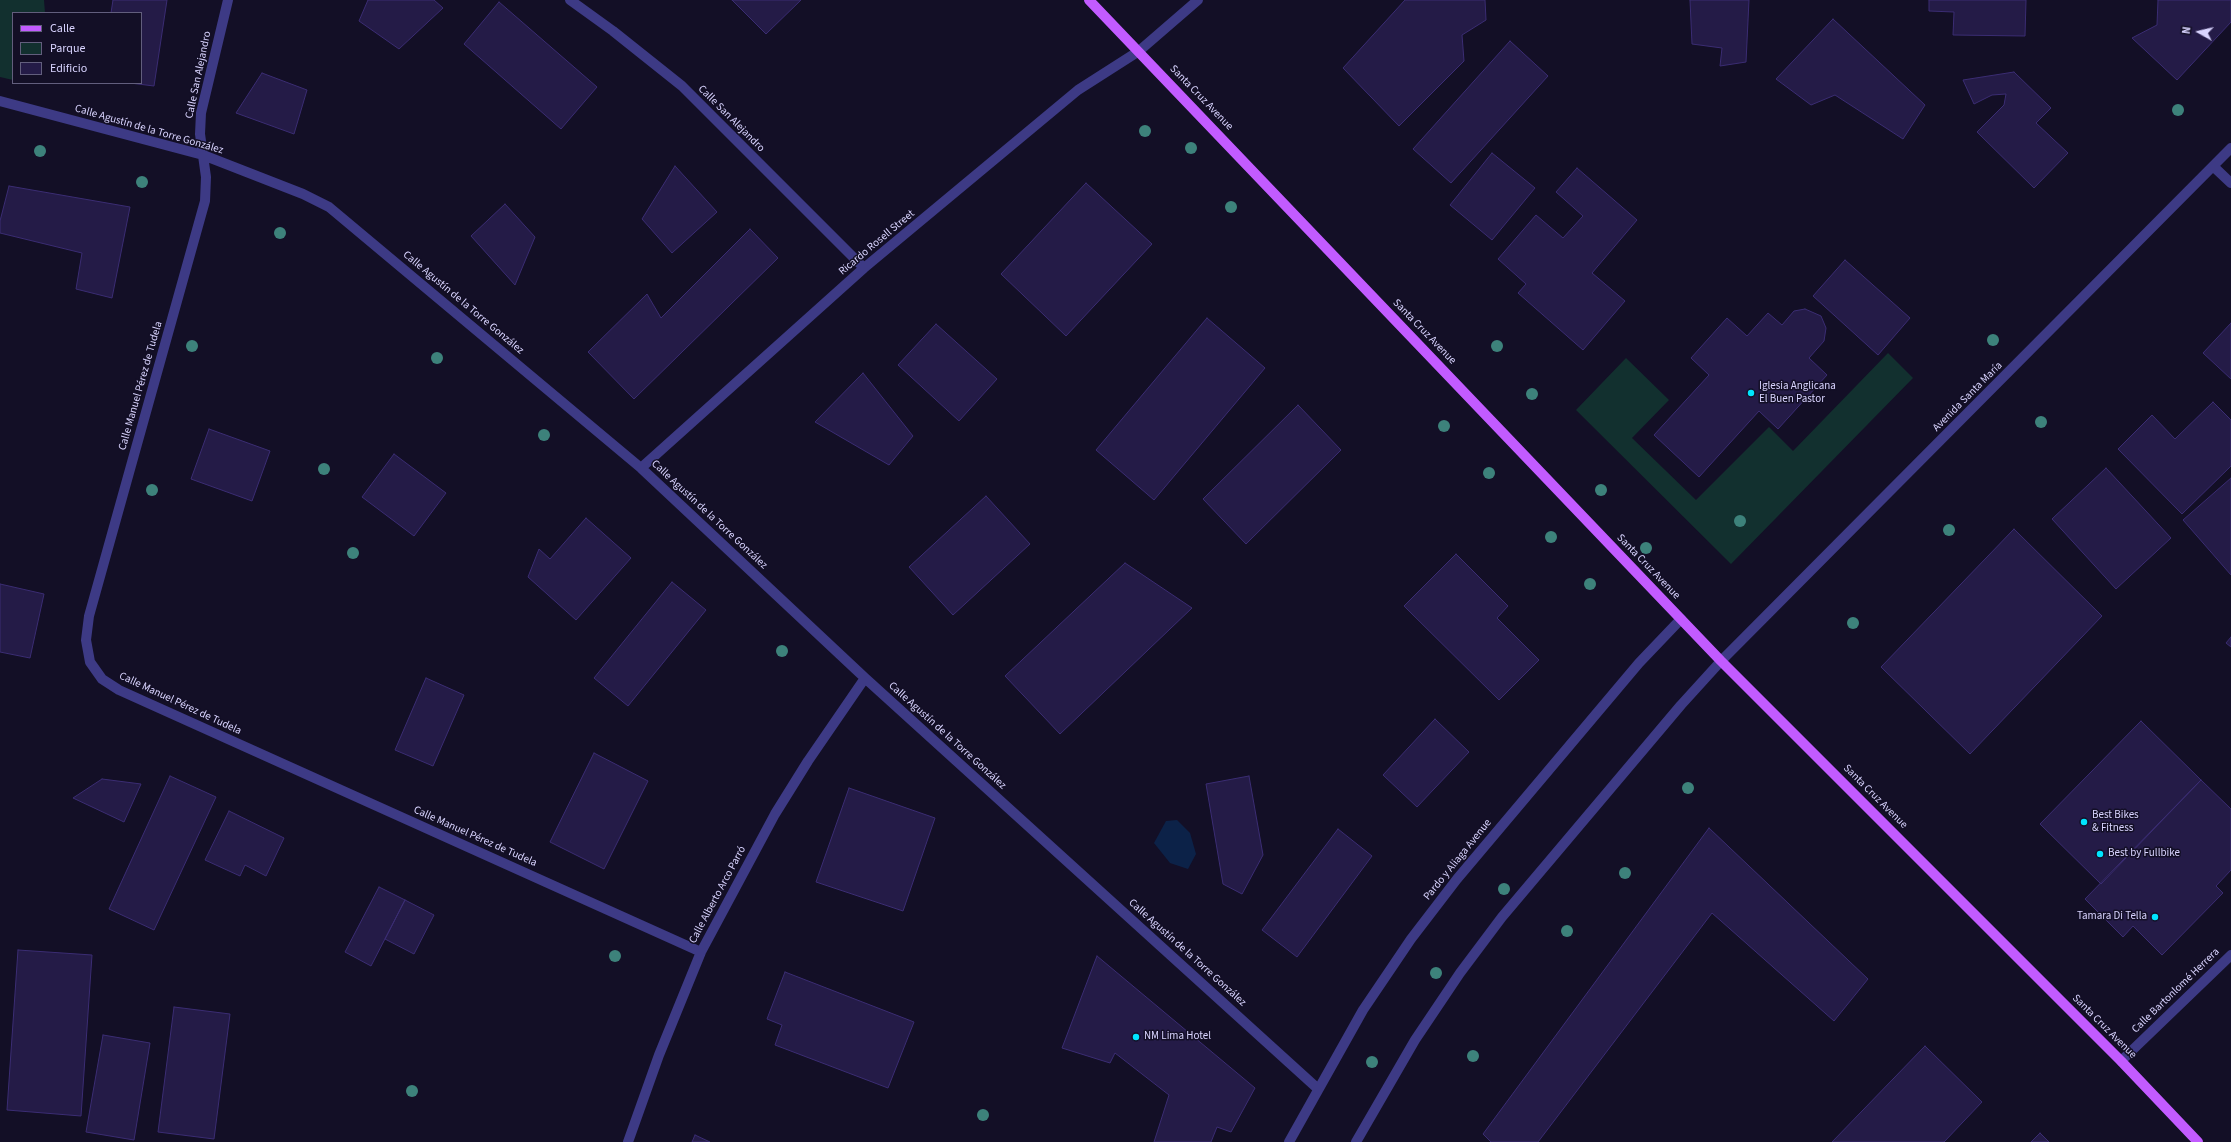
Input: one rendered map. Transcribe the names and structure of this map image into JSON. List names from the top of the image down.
{
  "streets": {
    "main road": ["Santa Cruz Avenue"],
    "street": [
      "Calle San Alejandro",
      "Calle Agustín de la Torre González",
      "Ricardo Rosell Street",
      "Calle Manuel Pérez de Tudela",
      "Avenida Santa María",
      "Pardo y Aliaga Avenue",
      "Calle Alberto Arco Parró",
      "Calle Bartonlomé Herrera"
    ]
  },
  "crossings": [
    ["Calle San Alejandro", "Calle Agustín de la Torre González"],
    ["Calle San Alejandro", "Ricardo Rosell Street"],
    ["Calle San Alejandro", "Calle Manuel Pérez de Tudela"],
    ["Santa Cruz Avenue", "Ricardo Rosell Street"],
    ["Santa Cruz Avenue", "Avenida Santa María"],
    ["Santa Cruz Avenue", "Pardo y Aliaga Avenue"],
    ["Santa Cruz Avenue", "Calle Bartonlomé Herrera"],
    ["Calle Agustín de la Torre González", "Ricardo Rosell Street"],
    ["Calle Agustín de la Torre González", "Calle Manuel Pérez de Tudela"],
    ["Calle Agustín de la Torre González", "Pardo y Aliaga Avenue"],
    ["Calle Agustín de la Torre González", "Calle Alberto Arco Parró"],
    ["Calle Manuel Pérez de Tudela", "Calle Alberto Arco Parró"]
  ],
  "places": [
    "Iglesia Anglicana El Buen Pastor",
    "Best Bikes & Fitness",
    "Best by Fullbike",
    "Tamara Di Tella",
    "NM Lima Hotel"
  ],
  "legend": ["Calle", "Parque", "Edificio"],
  "north": "left"
}
